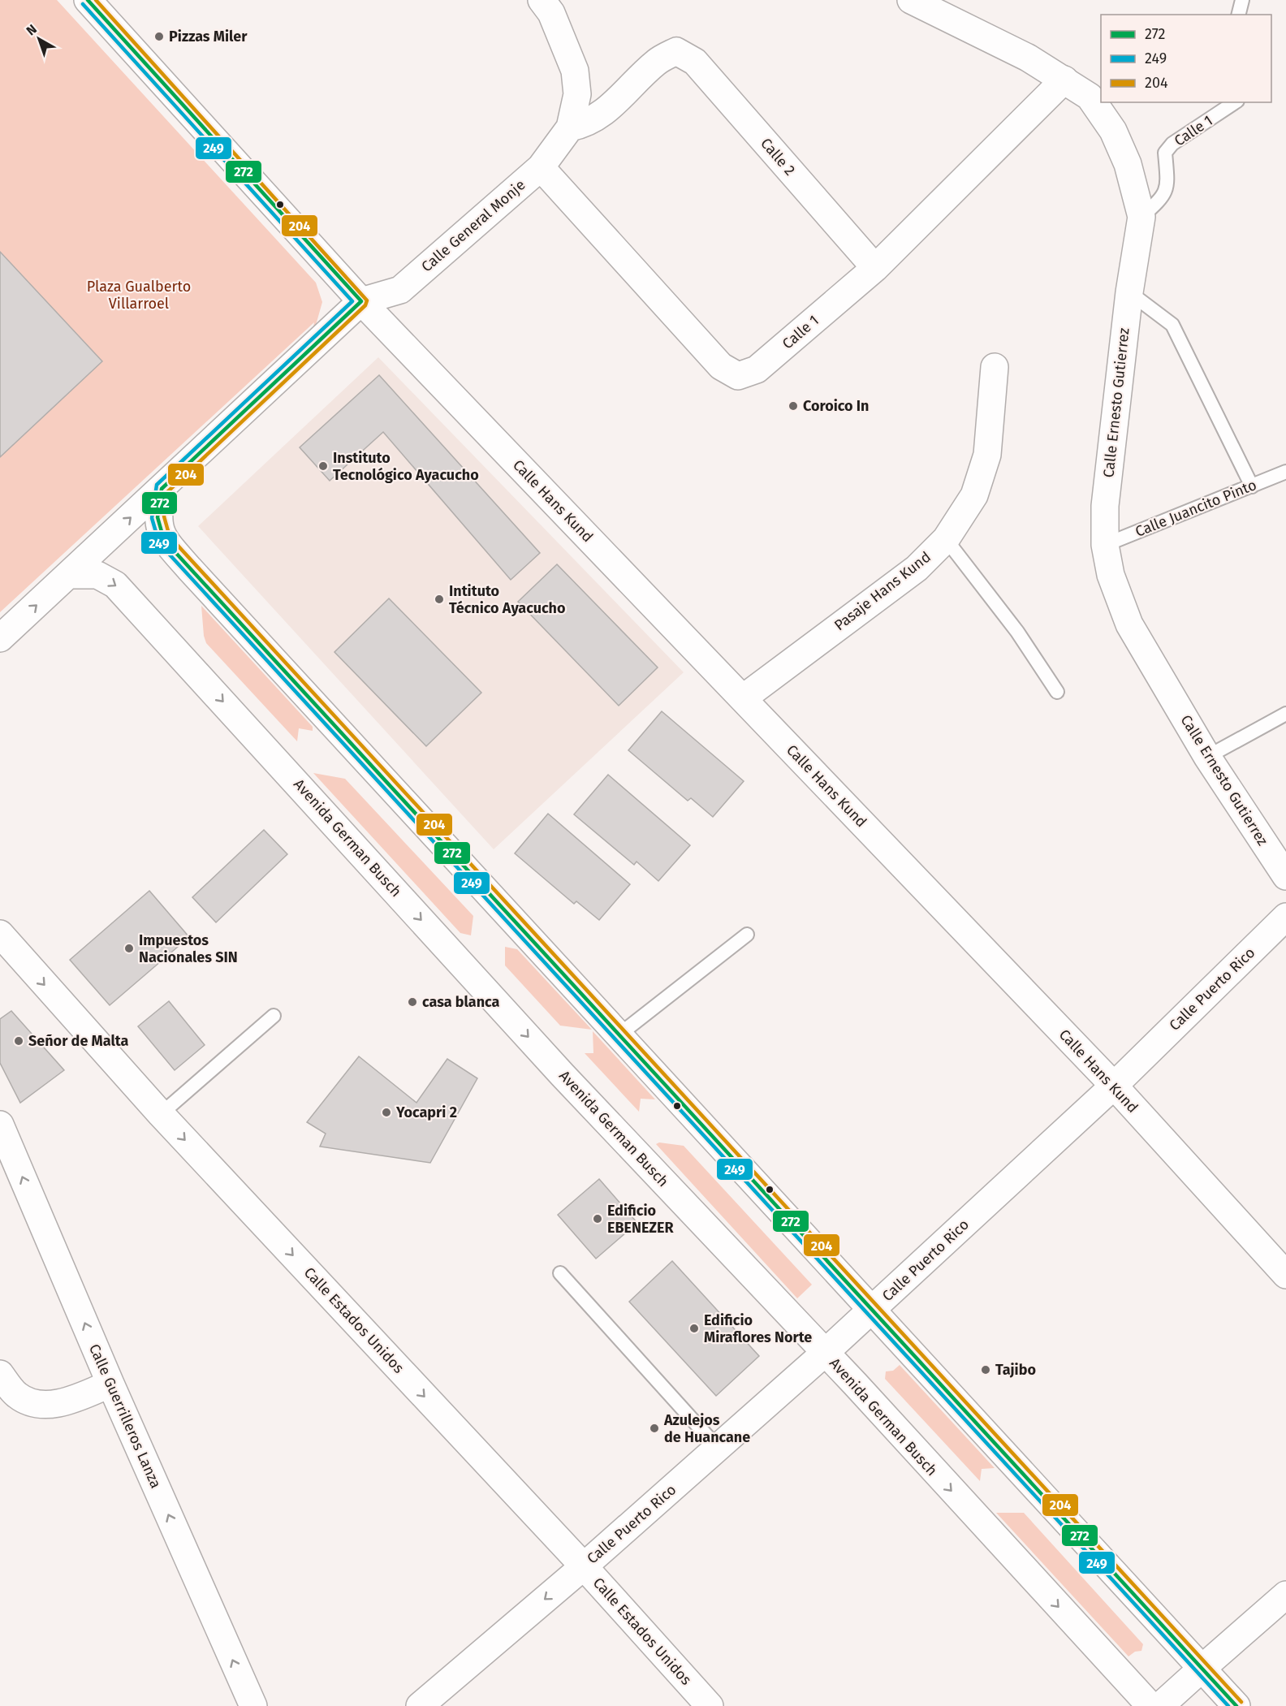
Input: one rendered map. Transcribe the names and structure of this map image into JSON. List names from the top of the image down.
{
  "streets": {
    "street": [
      "Calle 1",
      "Calle 2",
      "Calle General Monje",
      "Calle Ernesto Gutierrez",
      "Calle Hans Kund",
      "Pasaje Hans Kund",
      "Avenida German Busch",
      "Calle Puerto Rico",
      "Calle Estados Unidos",
      "Calle Guerrilleros Lanza"
    ],
    "lane": ["Calle Juancito Pinto"]
  },
  "crossings": [
    ["Calle 1", "Calle 2"],
    ["Calle 1", "Calle General Monje"],
    ["Calle 1", "Calle Ernesto Gutierrez"],
    ["Calle 2", "Calle General Monje"],
    ["Calle General Monje", "Calle Hans Kund"],
    ["Calle Ernesto Gutierrez", "Calle Juancito Pinto"],
    ["Calle Hans Kund", "Pasaje Hans Kund"],
    ["Calle Hans Kund", "Calle Puerto Rico"],
    ["Avenida German Busch", "Calle Puerto Rico"],
    ["Calle Puerto Rico", "Calle Estados Unidos"]
  ],
  "one_way": ["Calle Estados Unidos", "Calle Guerrilleros Lanza"],
  "parks": ["Plaza Gualberto Villarroel"],
  "places": [
    "Pizzas Miler",
    "Coroico In",
    "Instituto Tecnológico Ayacucho",
    "Intituto Técnico Ayacucho",
    "Impuestos Nacionales SIN",
    "casa blanca",
    "Señor de Malta",
    "Yocapri 2",
    "Edificio EBENEZER",
    "Edificio Miraflores Norte",
    "Tajibo",
    "Azulejos de Huancane"
  ],
  "lines": ["transit line 272", "transit line 204", "transit line 249"],
  "legend": ["272", "249", "204"],
  "north": "top left"
}
